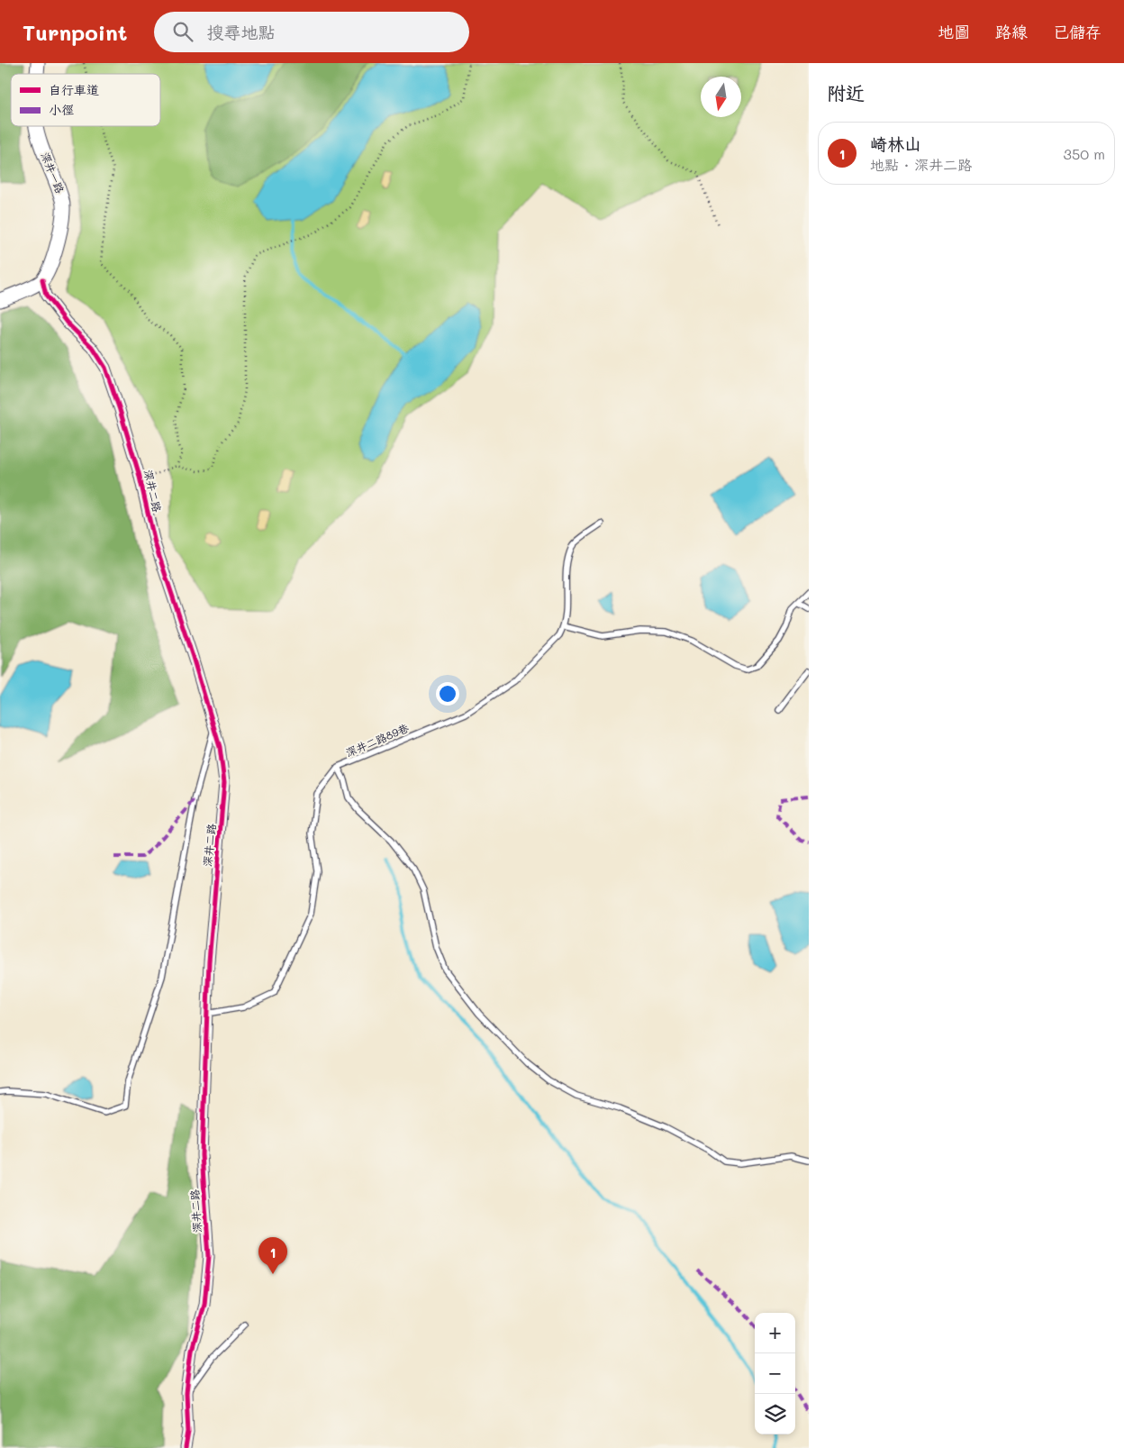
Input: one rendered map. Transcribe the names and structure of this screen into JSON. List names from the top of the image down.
{
  "streets": {
    "street": ["深井一路", "深井二路"],
    "lane": ["深井二路89巷"]
  },
  "crossings": [
    ["深井一路", "深井二路"],
    ["深井二路", "深井二路89巷"]
  ],
  "legend": ["自行車道", "小徑"],
  "north": "bottom",
  "page": {
    "header": "Turnpoint",
    "search": "搜尋地點",
    "nav": ["地圖", "路線", "已儲存"],
    "heading": "附近",
    "list": [
      {
        "mark": "1",
        "name": "崎林山",
        "note": "地點 · 深井二路",
        "value": "350 m"
      }
    ],
    "pins": "1",
    "map_buttons": ["+", "−"]
  }
}
